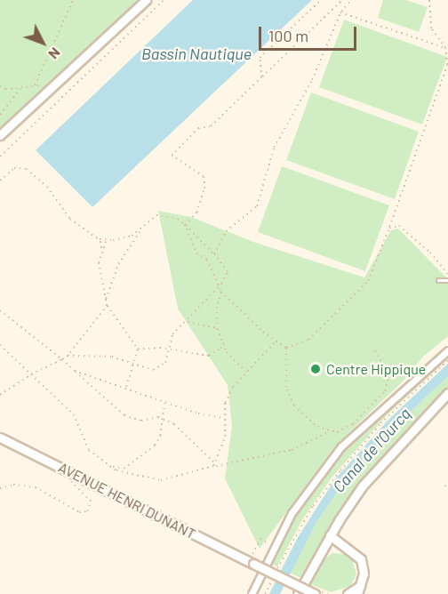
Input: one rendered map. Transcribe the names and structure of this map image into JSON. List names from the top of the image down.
{
  "streets": {
    "street": ["AVENUE HENRI DUNANT"]
  },
  "water": ["Bassin Nautique", "Canal de l'Ourcq"],
  "places": ["Centre Hippique"],
  "scale_bar": "100 m",
  "north": "bottom right"
}
